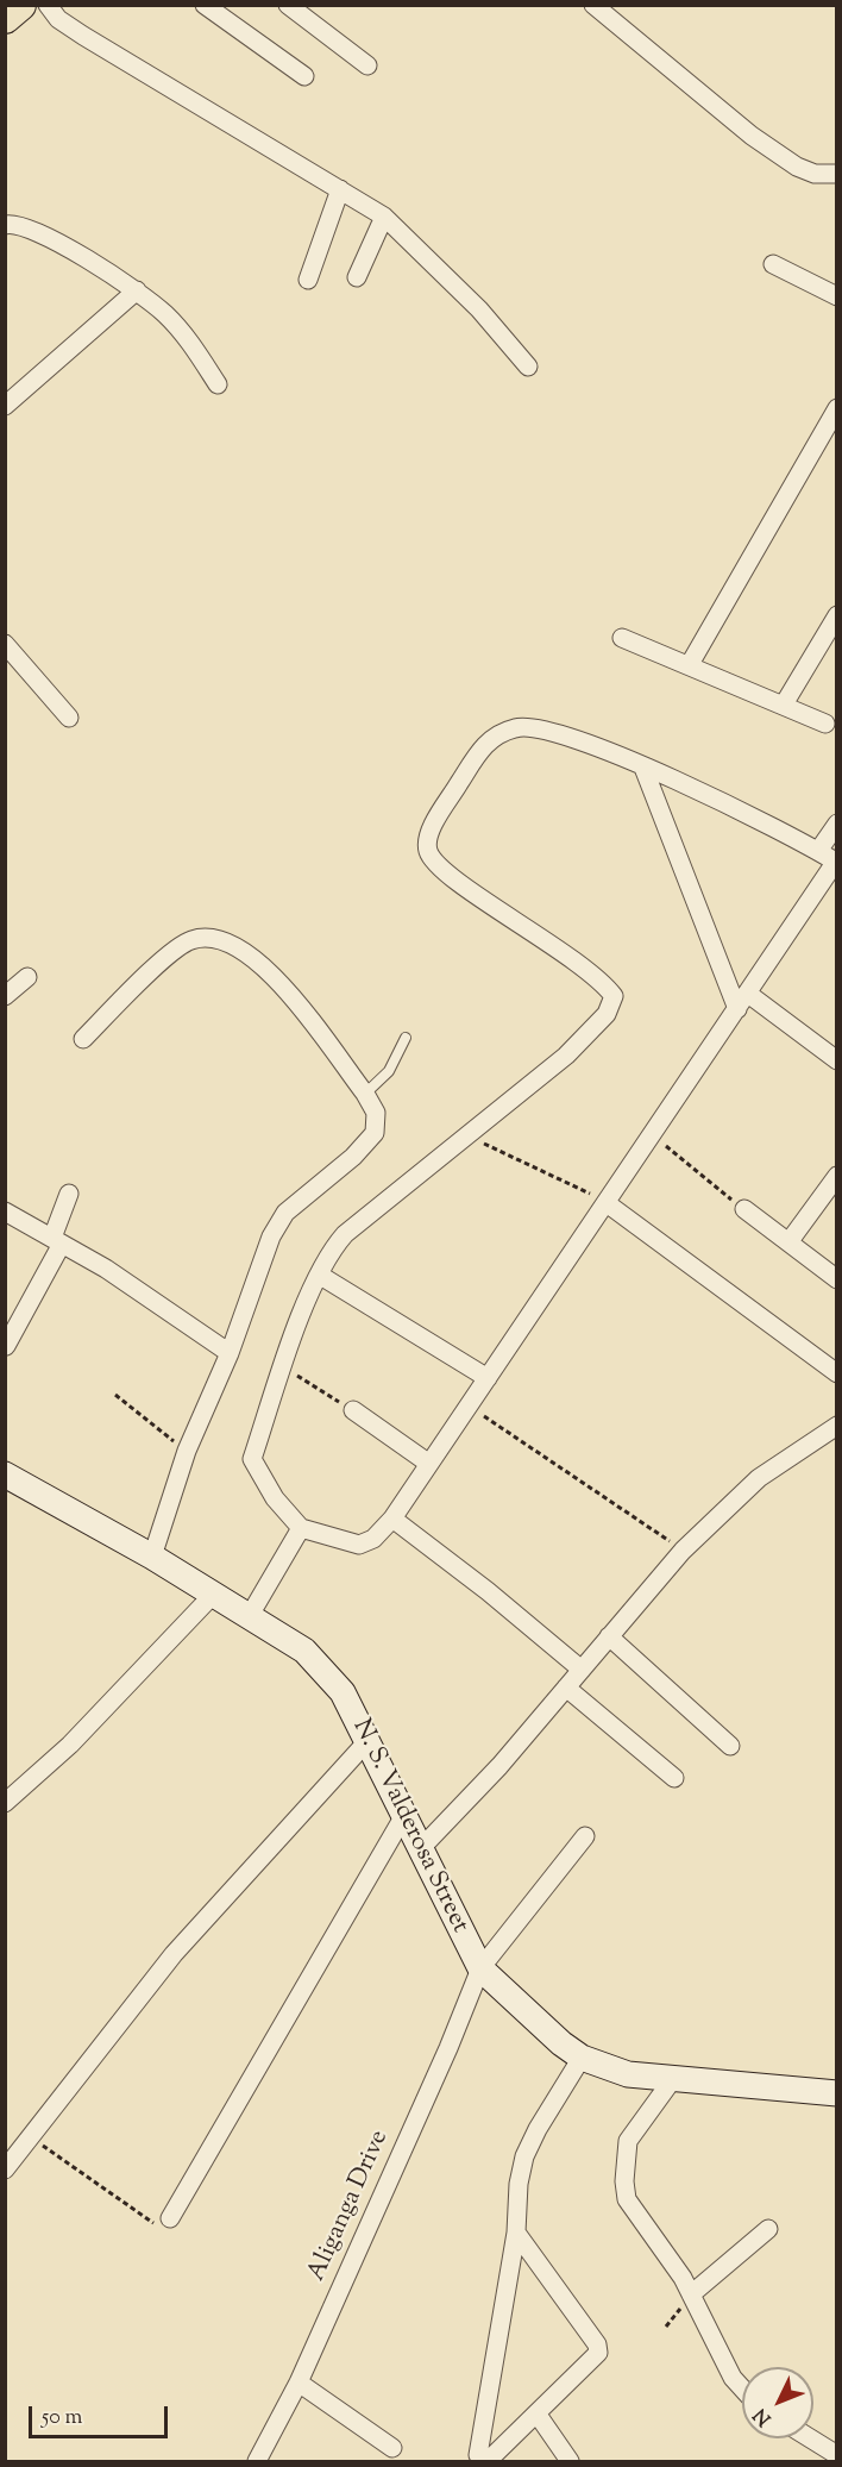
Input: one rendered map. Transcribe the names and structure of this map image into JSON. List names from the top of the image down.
{
  "streets": {
    "main road": ["N. S. Valderosa Street"],
    "street": ["Aliganga Drive"]
  },
  "crossings": [
    ["N. S. Valderosa Street", "Aliganga Drive"]
  ],
  "scale_bar": "50 m",
  "north": "bottom left"
}
